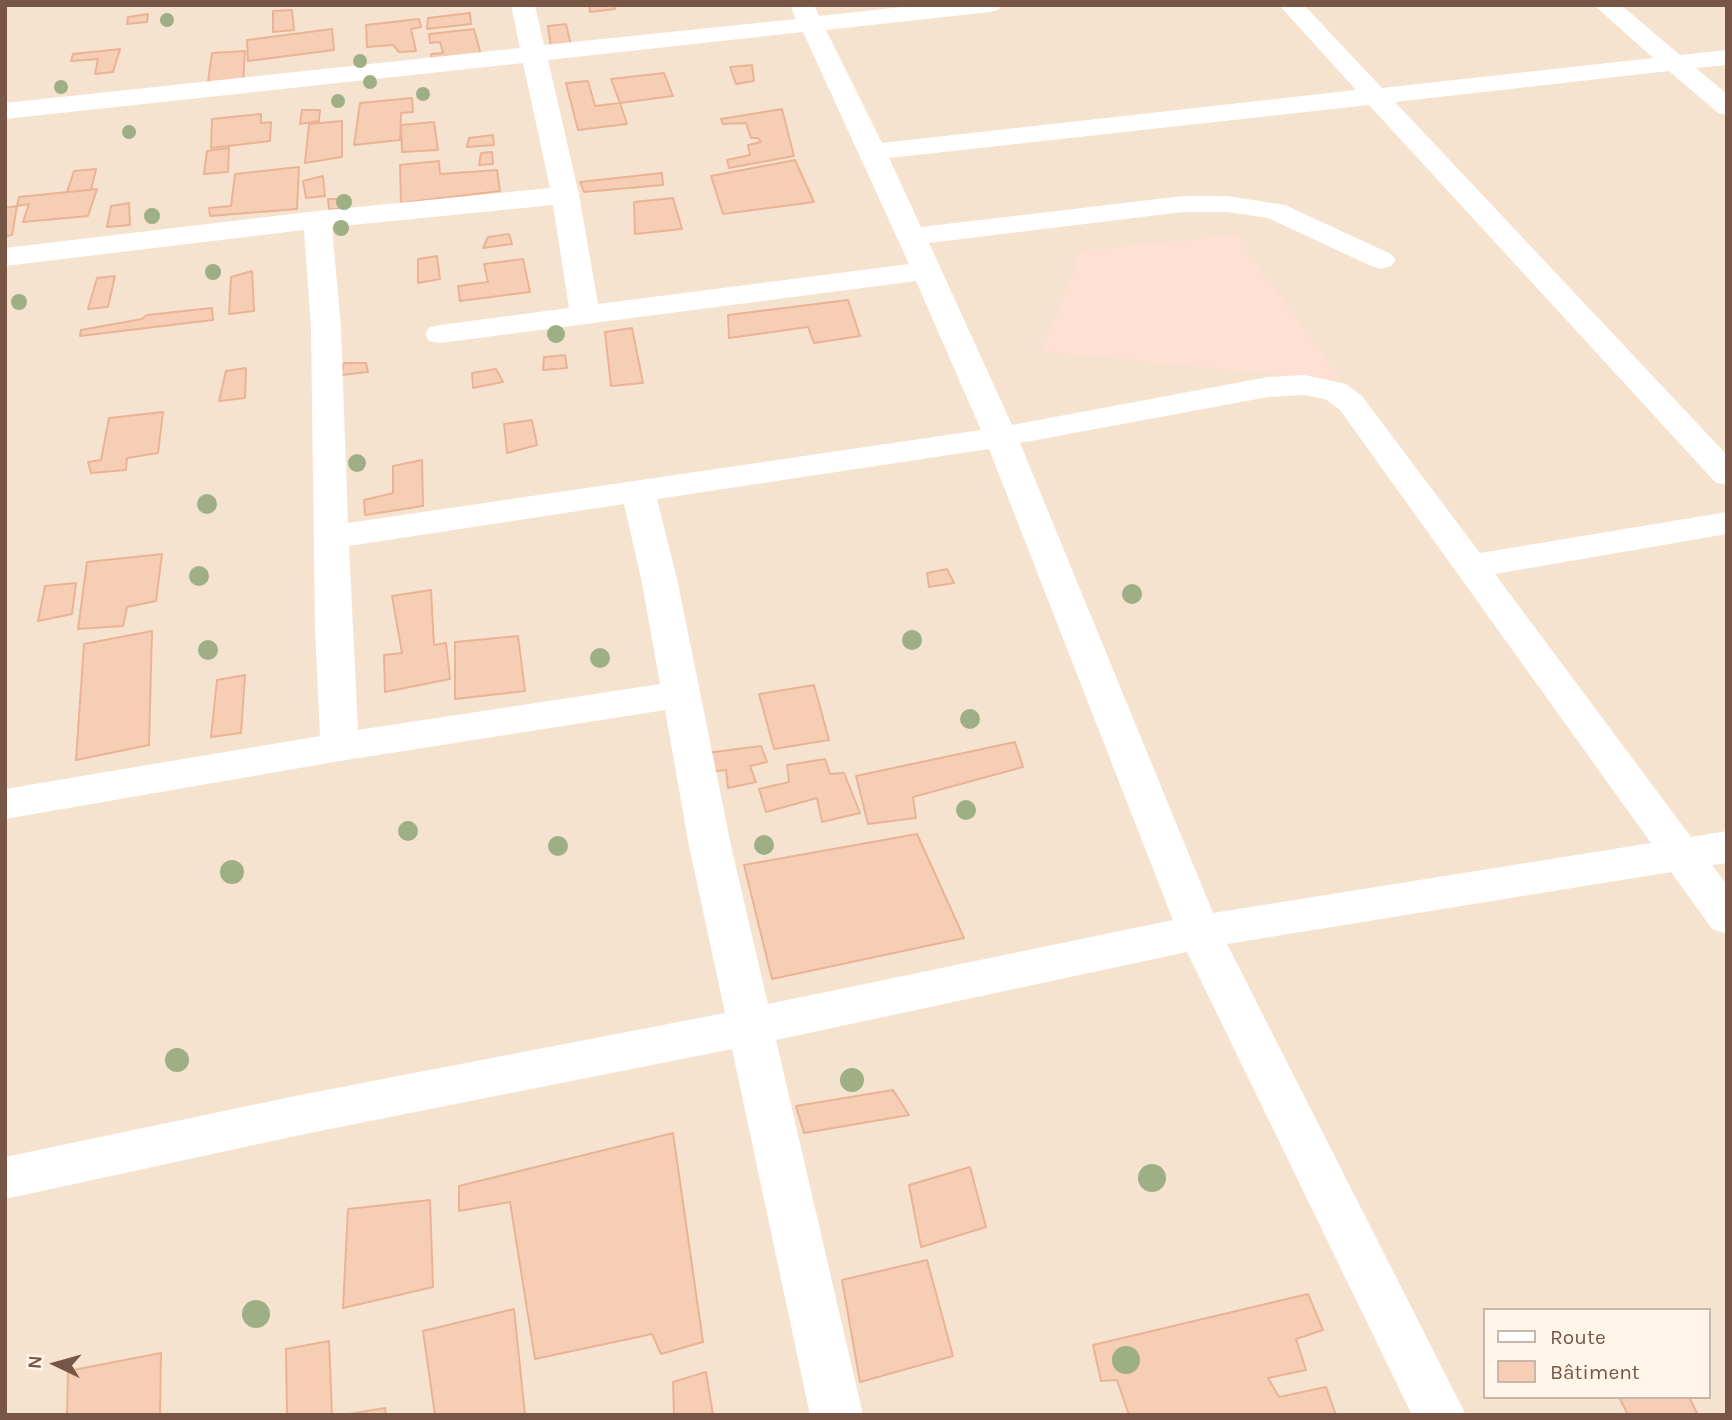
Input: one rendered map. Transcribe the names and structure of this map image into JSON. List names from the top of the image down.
{
  "legend": ["Route", "Bâtiment"],
  "north": "left"
}
